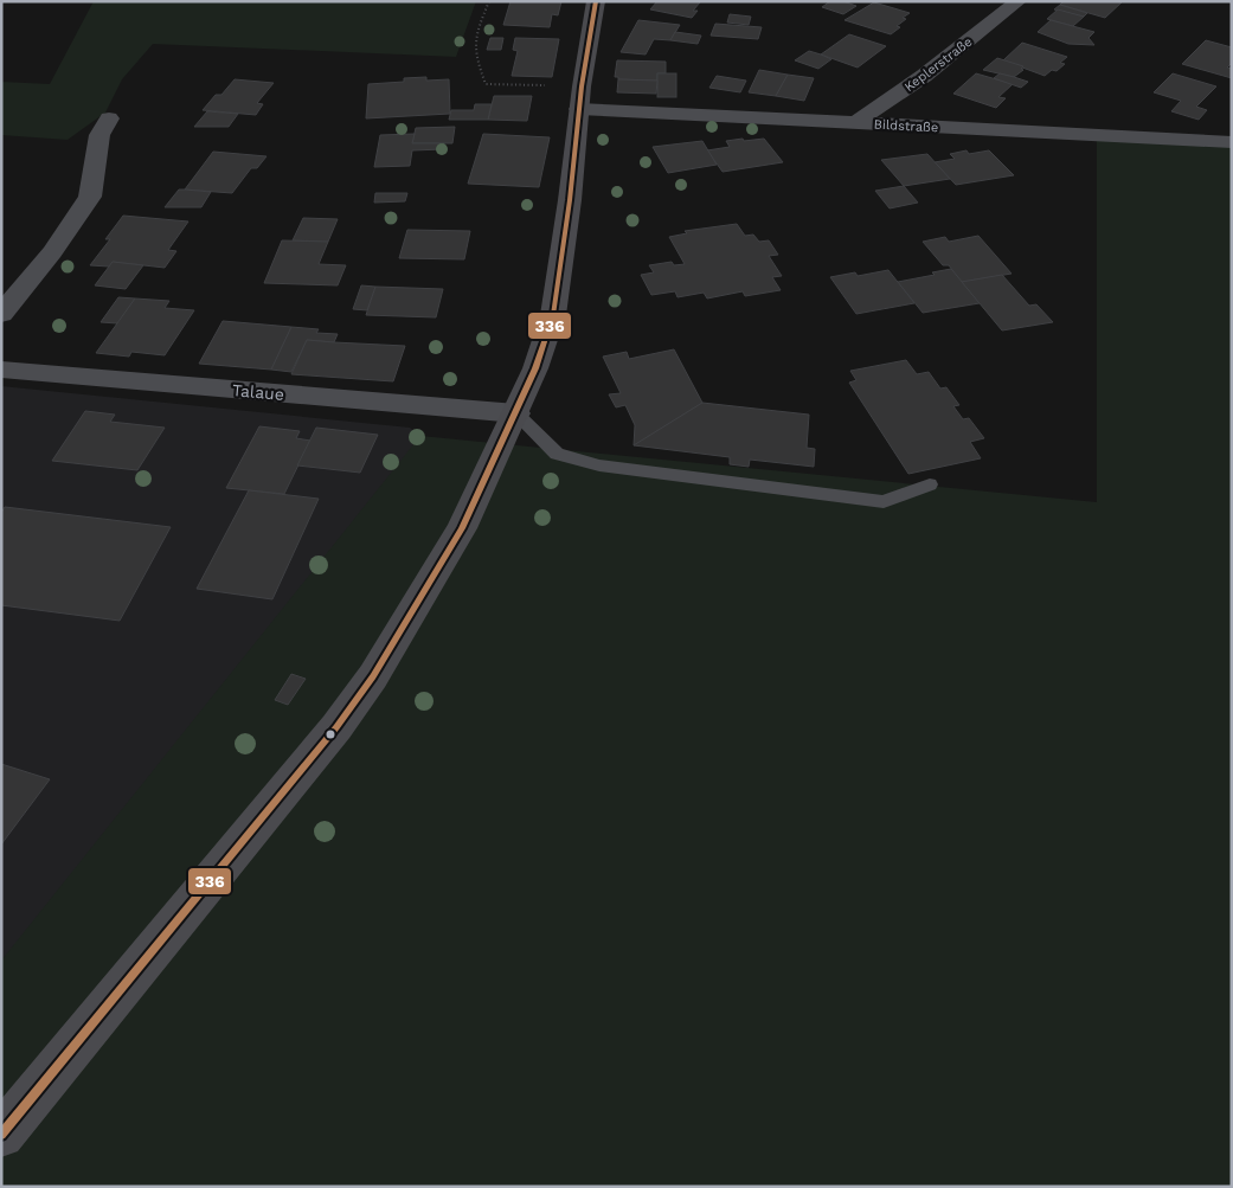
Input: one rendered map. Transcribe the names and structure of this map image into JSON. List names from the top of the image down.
{
  "streets": {
    "street": ["Keplerstraße", "Bildstraße", "Talaue"]
  },
  "crossings": [
    ["Keplerstraße", "Bildstraße"]
  ],
  "lines": ["transit line 336"]
}
